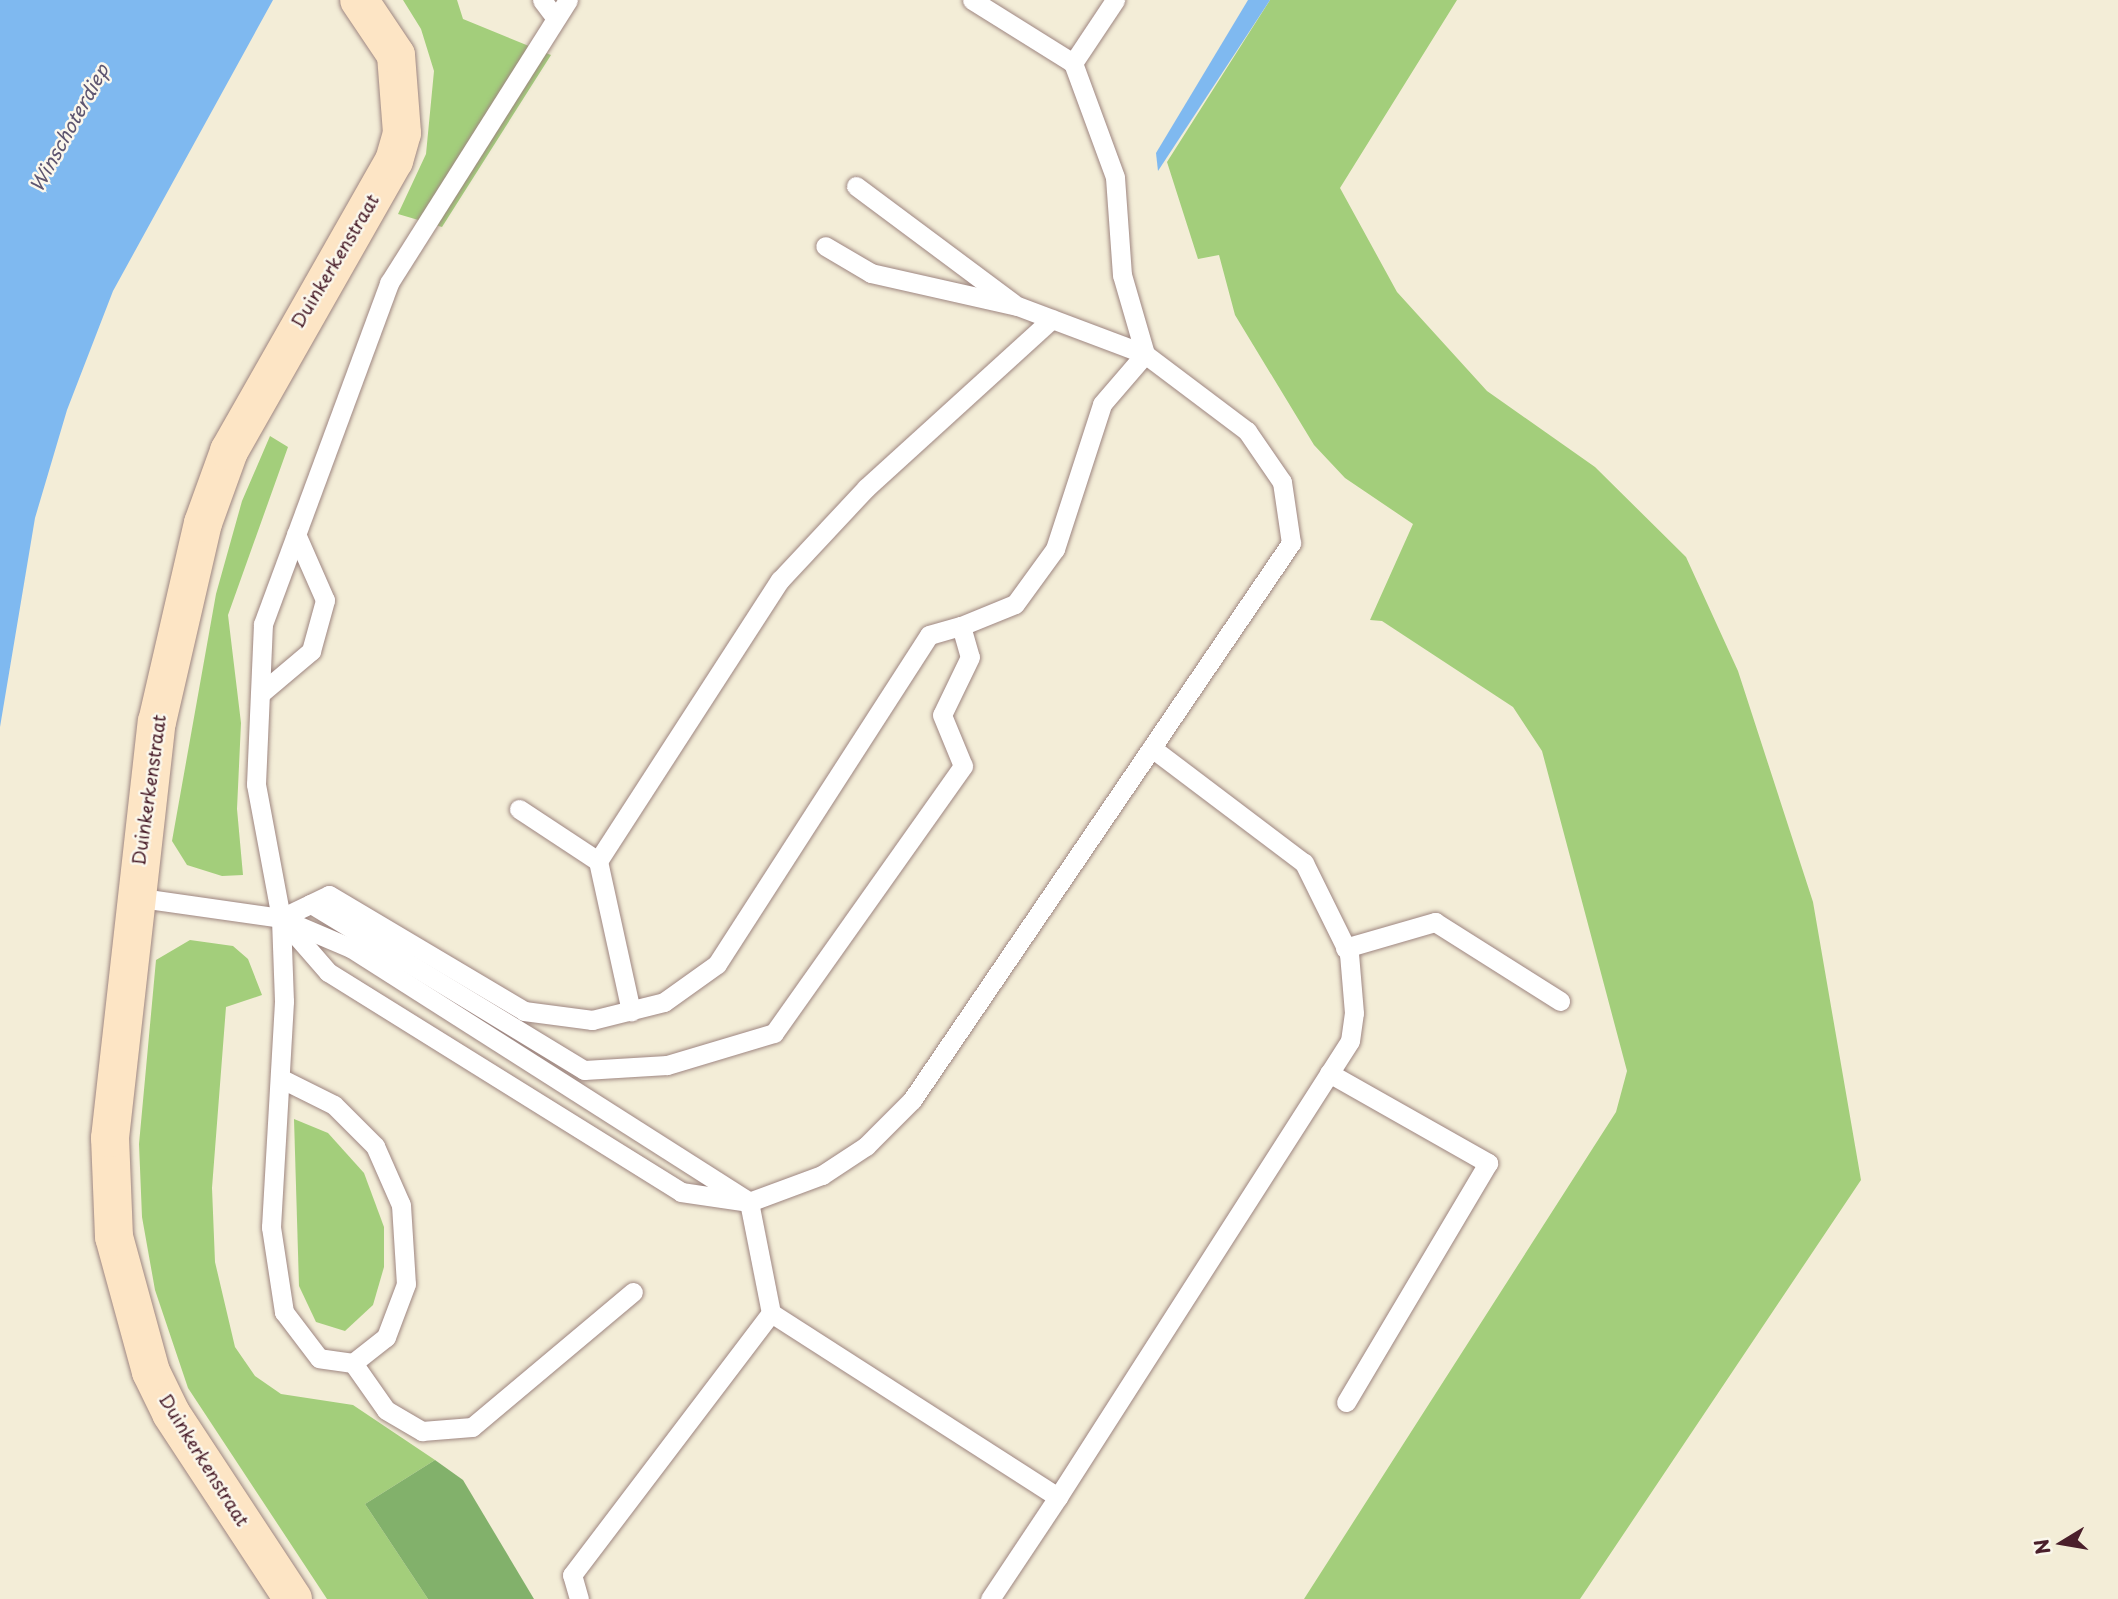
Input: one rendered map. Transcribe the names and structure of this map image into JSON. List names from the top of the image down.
{
  "streets": {
    "main road": ["Duinkerkenstraat"]
  },
  "water": ["Winschoterdiep"],
  "north": "left"
}
